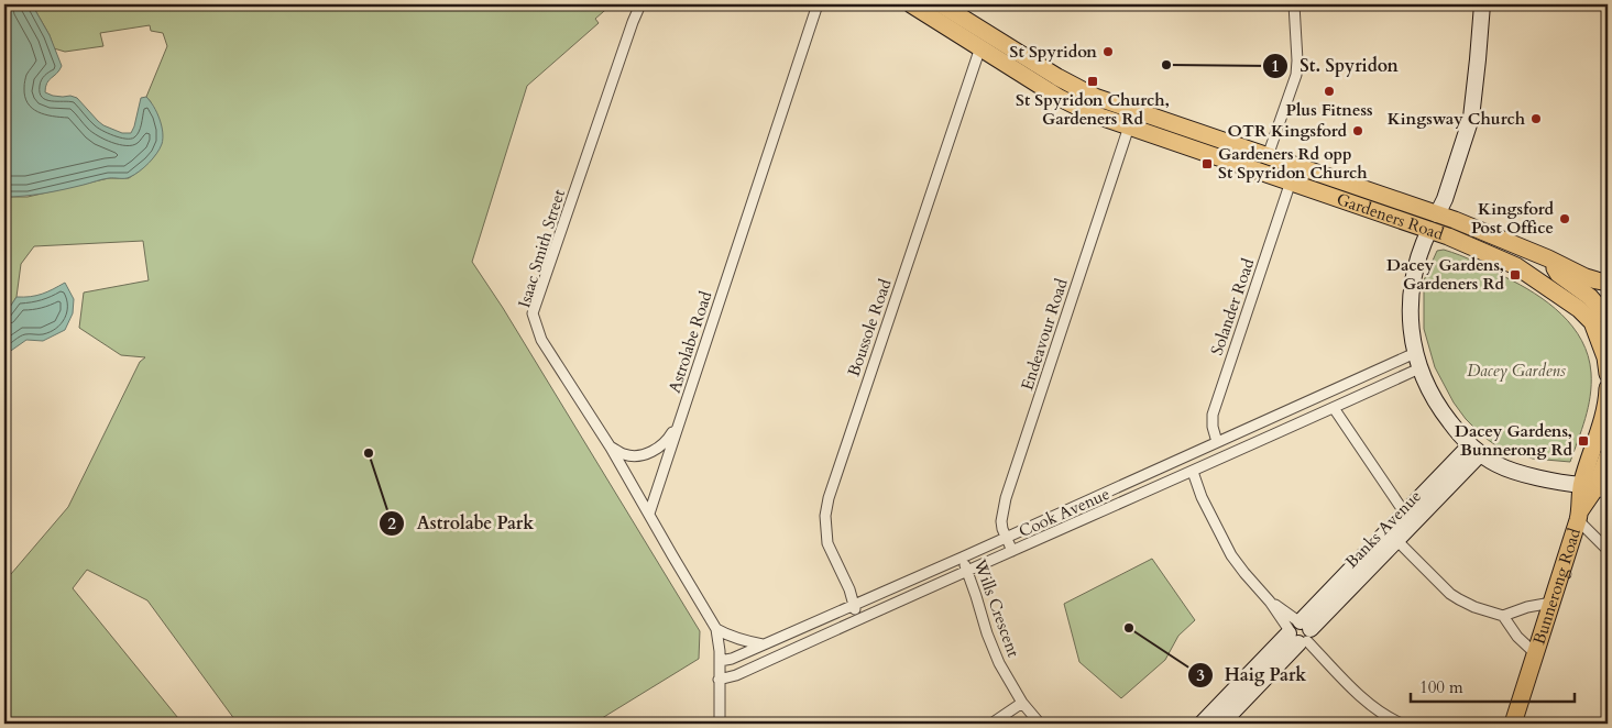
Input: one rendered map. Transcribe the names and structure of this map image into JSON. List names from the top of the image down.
{
  "streets": {
    "main road": ["Gardeners Road", "Bunnerong Road"],
    "street": [
      "Isaac Smith Street",
      "Solander Road",
      "Boussole Road",
      "Endeavour Road",
      "Astrolabe Road",
      "Cook Avenue",
      "Banks Avenue",
      "Wills Crescent"
    ]
  },
  "crossings": [
    ["Gardeners Road", "Solander Road"],
    ["Gardeners Road", "Boussole Road"],
    ["Gardeners Road", "Endeavour Road"],
    ["Isaac Smith Street", "Astrolabe Road"],
    ["Solander Road", "Cook Avenue"],
    ["Boussole Road", "Cook Avenue"],
    ["Endeavour Road", "Cook Avenue"],
    ["Cook Avenue", "Wills Crescent"]
  ],
  "parks": ["Dacey Gardens"],
  "places": {
    "other": [
      "St Spyridon",
      "St. Spyridon",
      "Plus Fitness",
      "Kingsway Church",
      "OTR Kingsford",
      "Kingsford Post Office",
      "Astrolabe Park",
      "Haig Park"
    ],
    "transit": [
      "St Spyridon Church, Gardeners Rd",
      "Gardeners Rd opp St Spyridon Church",
      "Dacey Gardens, Gardeners Rd",
      "Dacey Gardens, Bunnerong Rd"
    ]
  },
  "scale_bar": "100 m"
}
